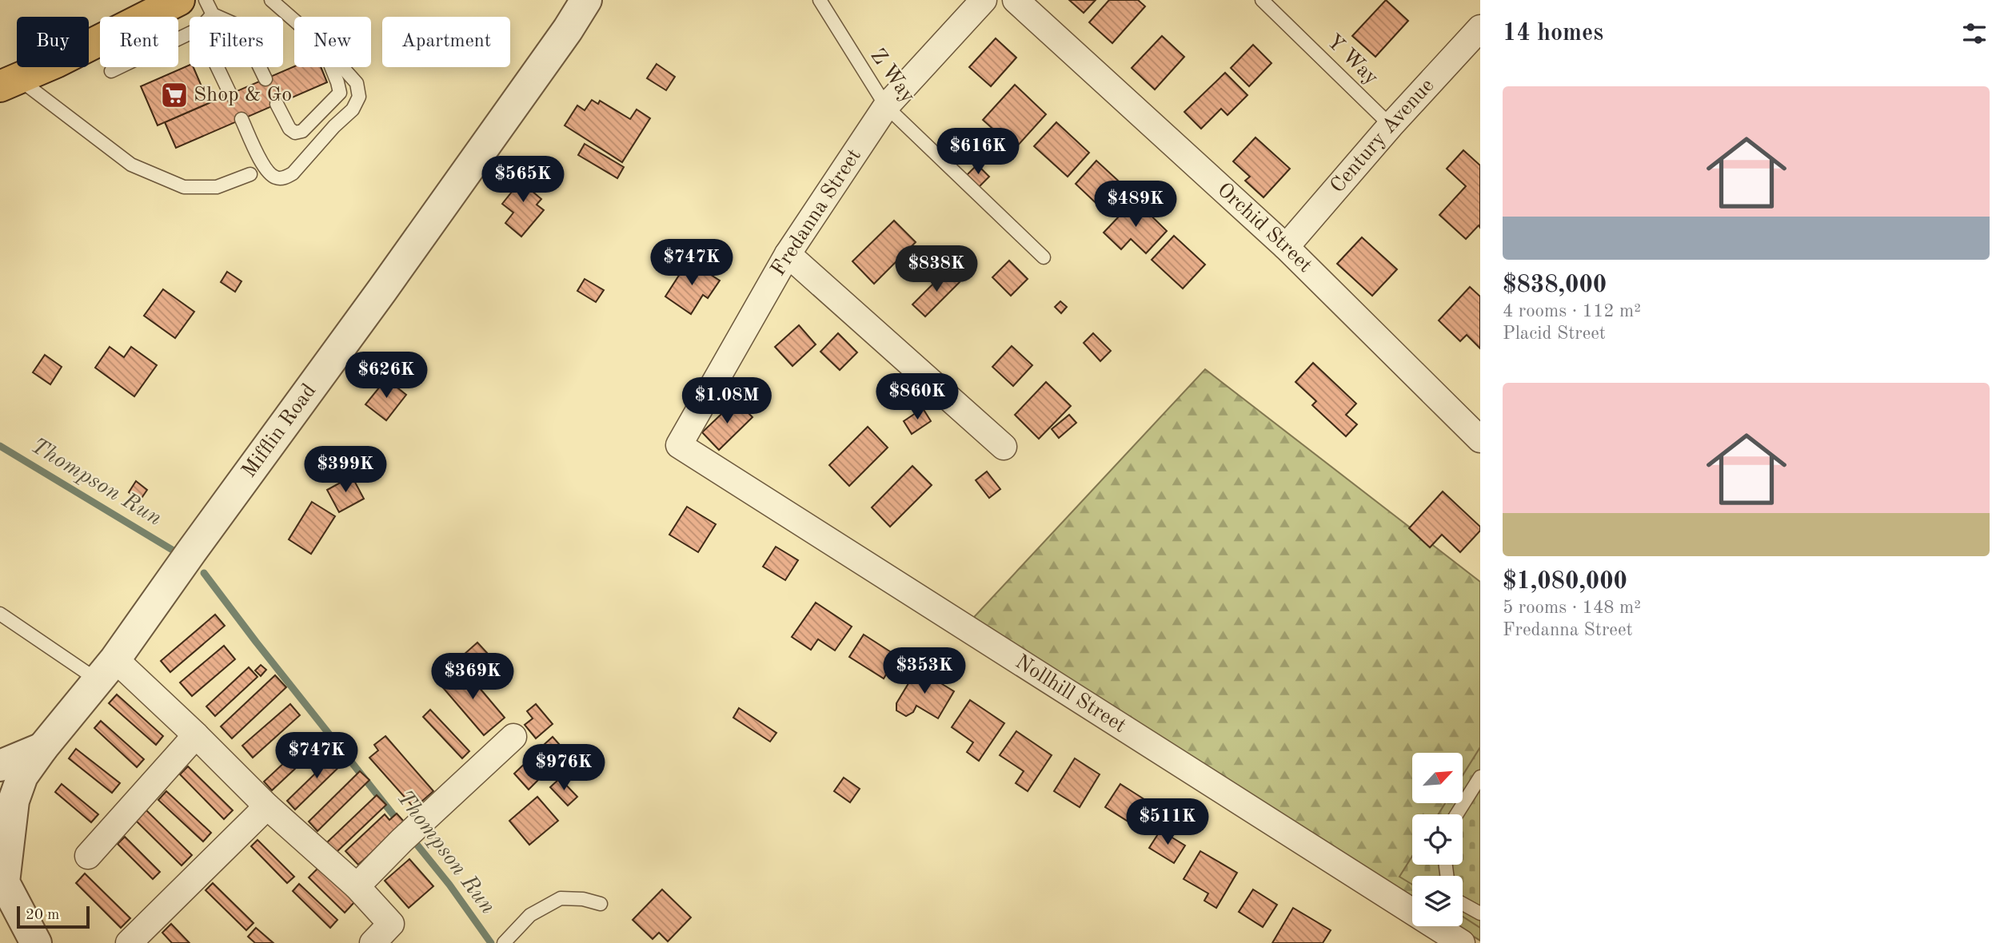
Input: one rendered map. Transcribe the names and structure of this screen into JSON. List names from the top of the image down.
{
  "streets": {
    "street": [
      "Century Avenue",
      "Fredanna Street",
      "Orchid Street",
      "Mifflin Road",
      "Nollhill Street"
    ],
    "lane": ["Y Way", "Z Way"]
  },
  "crossings": [
    ["Y Way", "Century Avenue"],
    ["Z Way", "Fredanna Street"],
    ["Century Avenue", "Orchid Street"],
    ["Fredanna Street", "Nollhill Street"]
  ],
  "water": ["Thompson Run"],
  "places": {
    "supermarket": ["Shop & Go"]
  },
  "scale_bar": "20 m",
  "north": "top right",
  "page": {
    "heading": "14 homes",
    "chip": [
      "Buy",
      "Rent",
      "Filters",
      "New",
      "Apartment"
    ],
    "list": [
      {
        "name": "$838,000",
        "note": "4 rooms · 112 m² · Placid Street"
      },
      {
        "name": "$1,080,000",
        "note": "5 rooms · 148 m² · Fredanna Street"
      }
    ],
    "price": [
      "$616K",
      "$565K",
      "$489K",
      "$747K",
      "$838K",
      "$626K",
      "$860K",
      "$1.08M",
      "$399K",
      "$353K",
      "$369K",
      "$747K",
      "$976K",
      "$511K"
    ],
    "scale": "20 m"
  }
}
